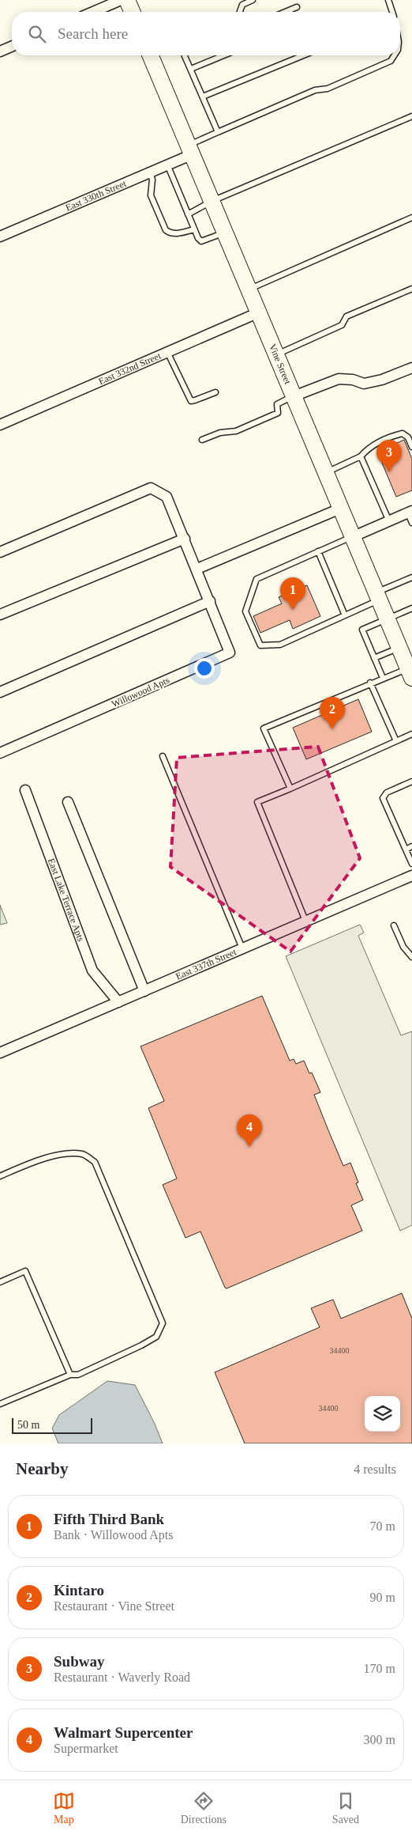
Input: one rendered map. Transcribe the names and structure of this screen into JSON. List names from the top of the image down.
{
  "streets": {
    "main road": ["Vine Street"],
    "street": [
      "East 330th Street",
      "East 332nd Street",
      "Willowood Apts",
      "East Lake Terrace Apts",
      "East 337th Street"
    ]
  },
  "crossings": [
    ["East 330th Street", "Vine Street"],
    ["Vine Street", "East 332nd Street"],
    ["East Lake Terrace Apts", "East 337th Street"]
  ],
  "house_numbers": ["34400", "34400"],
  "scale_bar": "50 m",
  "page": {
    "search": "Search here",
    "pins": [
      "3",
      "1",
      "2",
      "4"
    ],
    "scale": "50 m",
    "heading": ["Nearby", "4 results"],
    "list": [
      {
        "mark": "1",
        "name": "Fifth Third Bank",
        "note": "Bank · Willowood Apts",
        "value": "70 m"
      },
      {
        "mark": "2",
        "name": "Kintaro",
        "note": "Restaurant · Vine Street",
        "value": "90 m"
      },
      {
        "mark": "3",
        "name": "Subway",
        "note": "Restaurant · Waverly Road",
        "value": "170 m"
      },
      {
        "mark": "4",
        "name": "Walmart Supercenter",
        "note": "Supermarket",
        "value": "300 m"
      }
    ],
    "nav": ["Map", "Directions", "Saved"]
  }
}
